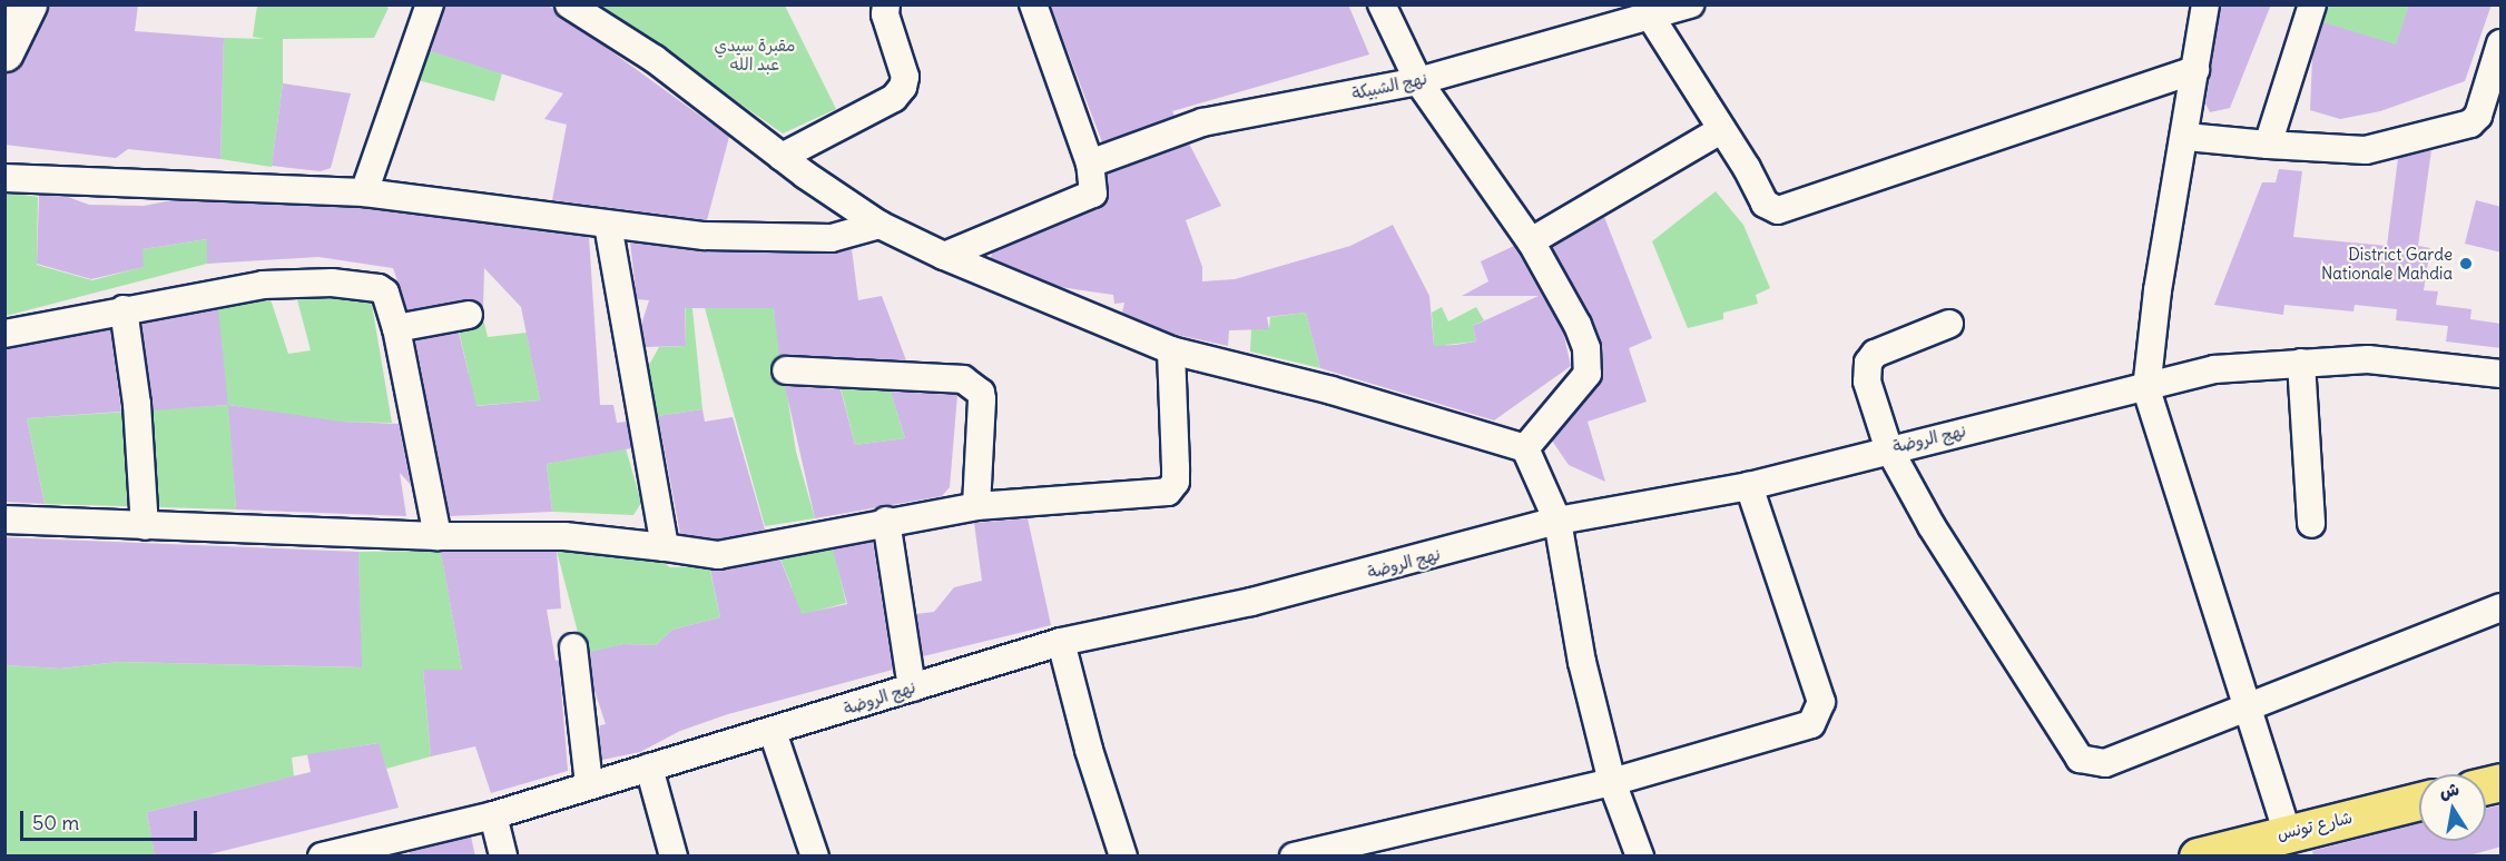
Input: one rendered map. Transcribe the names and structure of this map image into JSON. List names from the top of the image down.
{
  "streets": {
    "main road": ["شارع تونس"],
    "street": ["نهج الشبيكة", "نهج الروضة"]
  },
  "parks": ["مقبرة سيدي عبد الله"],
  "places": ["District Garde Nationale Mahdia"],
  "scale_bar": "50 m",
  "north": "top"
}
